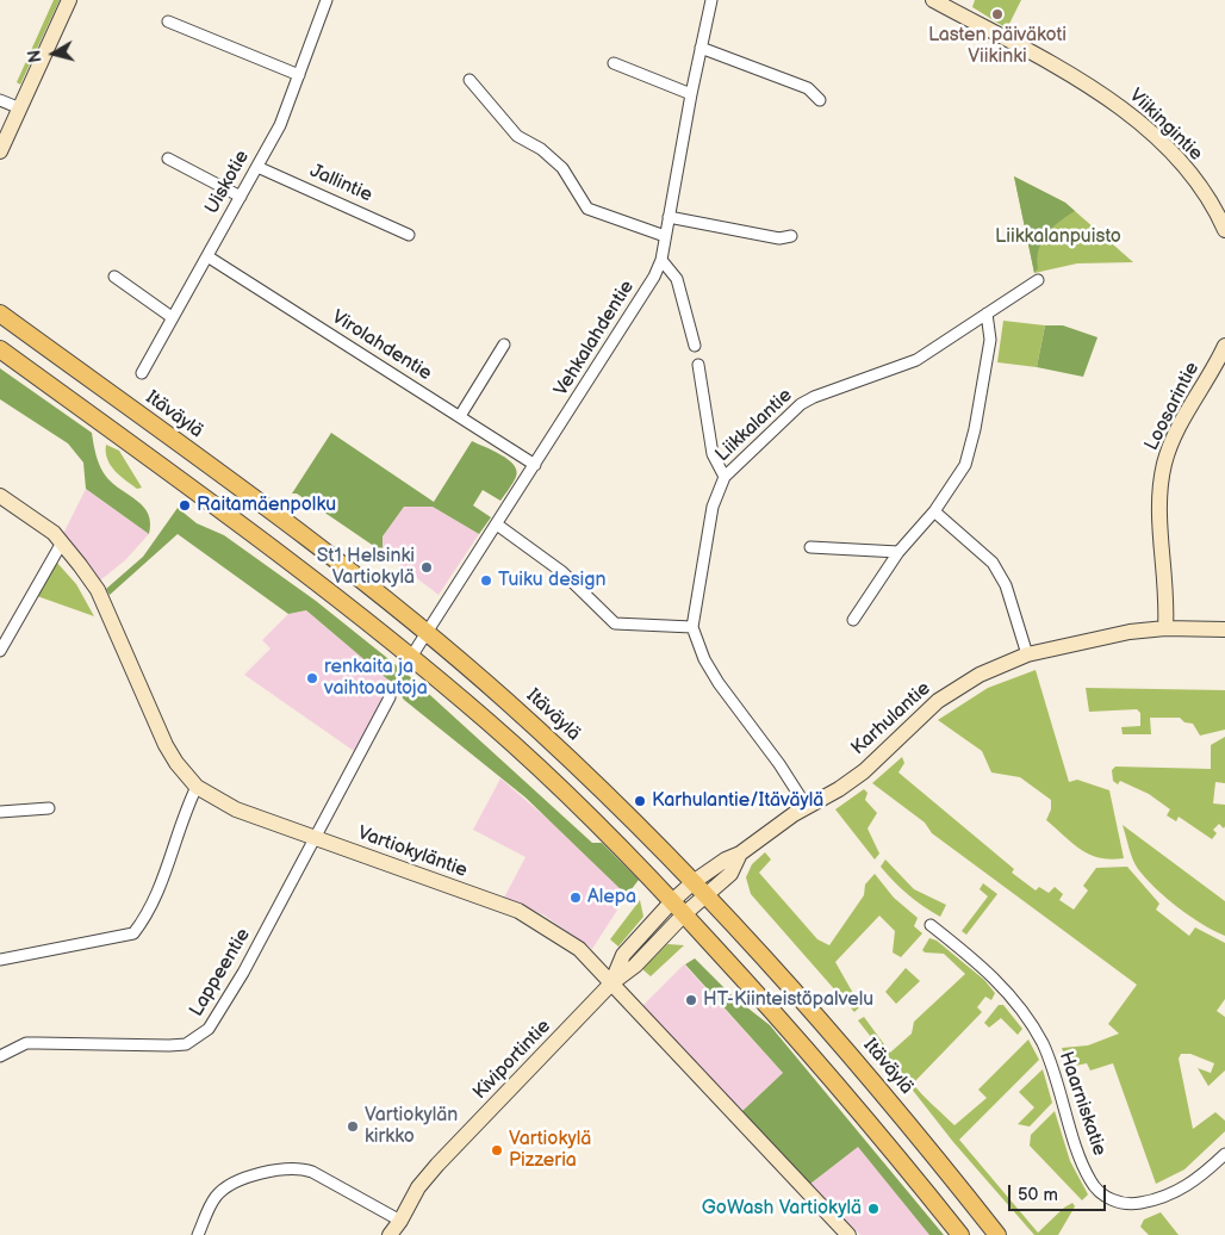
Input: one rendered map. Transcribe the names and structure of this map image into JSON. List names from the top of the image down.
{
  "streets": {
    "main road": ["Itäväylä"],
    "street": [
      "Viikingintie",
      "Uiskotie",
      "Jallintie",
      "Vehkalahdentie",
      "Virolahdentie",
      "Loosarintie",
      "Liikkalantie",
      "Karhulantie",
      "Vartiokyläntie",
      "Lappeentie",
      "Kiviportintie",
      "Haarniskatie"
    ]
  },
  "crossings": [
    ["Uiskotie", "Jallintie"],
    ["Uiskotie", "Virolahdentie"],
    ["Vehkalahdentie", "Virolahdentie"],
    ["Vehkalahdentie", "Itäväylä"],
    ["Loosarintie", "Karhulantie"],
    ["Itäväylä", "Karhulantie"],
    ["Liikkalantie", "Karhulantie"],
    ["Karhulantie", "Kiviportintie"],
    ["Vartiokyläntie", "Lappeentie"],
    ["Vartiokyläntie", "Kiviportintie"]
  ],
  "parks": ["Liikkalanpuisto"],
  "places": [
    "Lasten päiväkoti Viikinki",
    "Raitamäenpolku",
    "St1 Helsinki Vartiokylä",
    "Tuiku design",
    "renkaita ja vaihtoautoja",
    "Karhulantie/Itäväylä",
    "Alepa",
    "HT-Kiinteistöpalvelu",
    "Vartiokylän kirkko",
    "Vartiokylä Pizzeria",
    "GoWash Vartiokylä"
  ],
  "scale_bar": "50 m",
  "north": "left"
}
